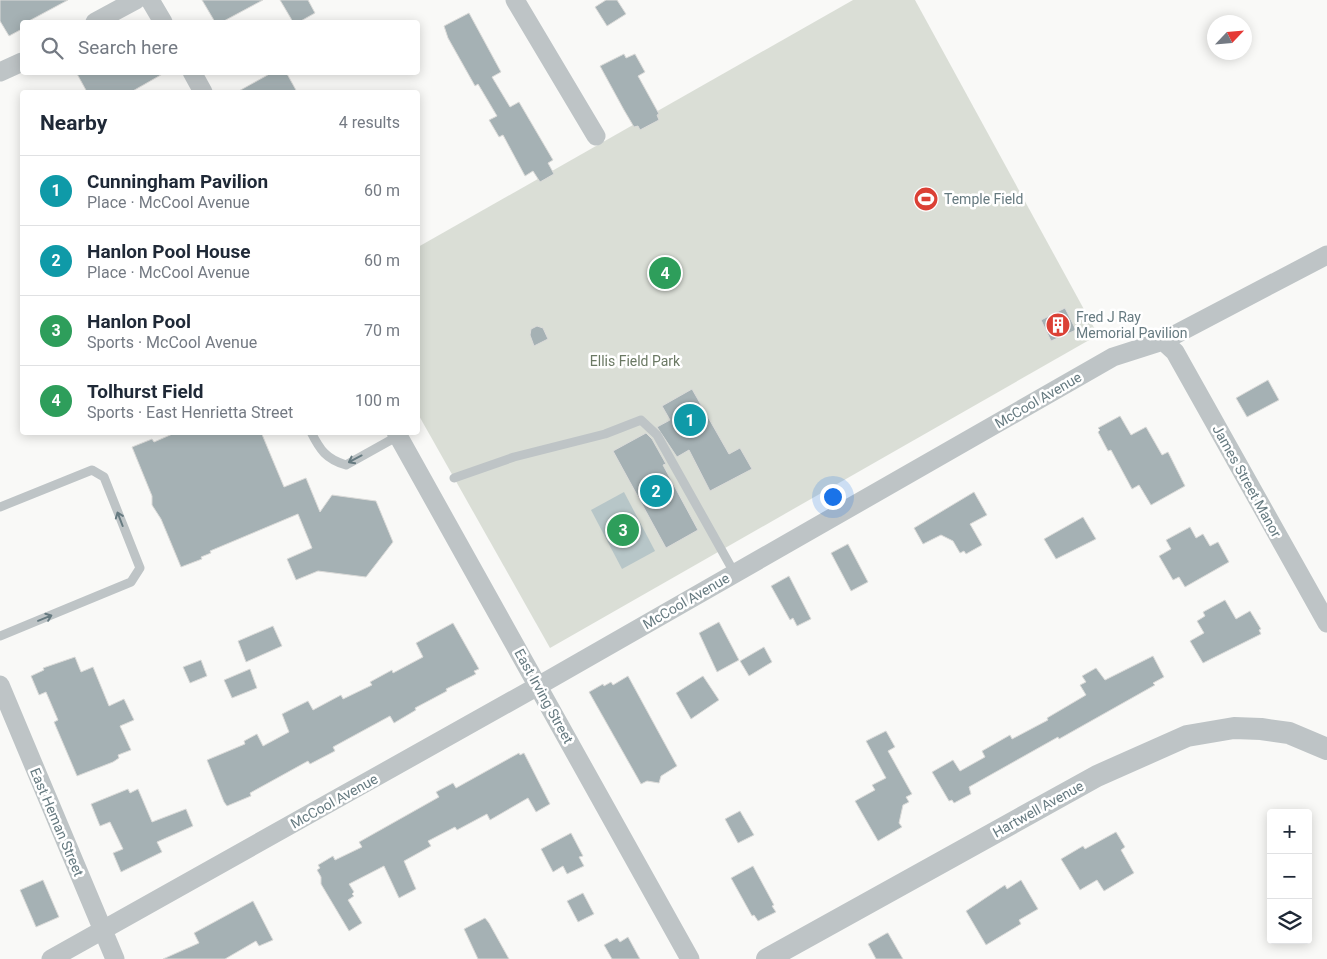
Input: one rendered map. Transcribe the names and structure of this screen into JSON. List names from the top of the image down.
{
  "streets": {
    "street": [
      "McCool Avenue",
      "James Street Manor",
      "East Irving Street",
      "Hartwell Avenue",
      "East Heman Street"
    ]
  },
  "crossings": [
    ["McCool Avenue", "James Street Manor"],
    ["McCool Avenue", "East Irving Street"],
    ["McCool Avenue", "East Heman Street"]
  ],
  "parks": ["Ellis Field Park"],
  "places": {
    "sports": ["Temple Field"],
    "building": ["Fred J Ray Memorial Pavilion"]
  },
  "north": "top right",
  "page": {
    "search": "Search here",
    "heading": ["Nearby", "4 results"],
    "list": [
      {
        "mark": "1",
        "name": "Cunningham Pavilion",
        "note": "Place · McCool Avenue",
        "value": "60 m"
      },
      {
        "mark": "2",
        "name": "Hanlon Pool House",
        "note": "Place · McCool Avenue",
        "value": "60 m"
      },
      {
        "mark": "3",
        "name": "Hanlon Pool",
        "note": "Sports · McCool Avenue",
        "value": "70 m"
      },
      {
        "mark": "4",
        "name": "Tolhurst Field",
        "note": "Sports · East Henrietta Street",
        "value": "100 m"
      }
    ],
    "pins": [
      "4",
      "1",
      "2",
      "3"
    ],
    "map_buttons": ["+", "−"]
  }
}
